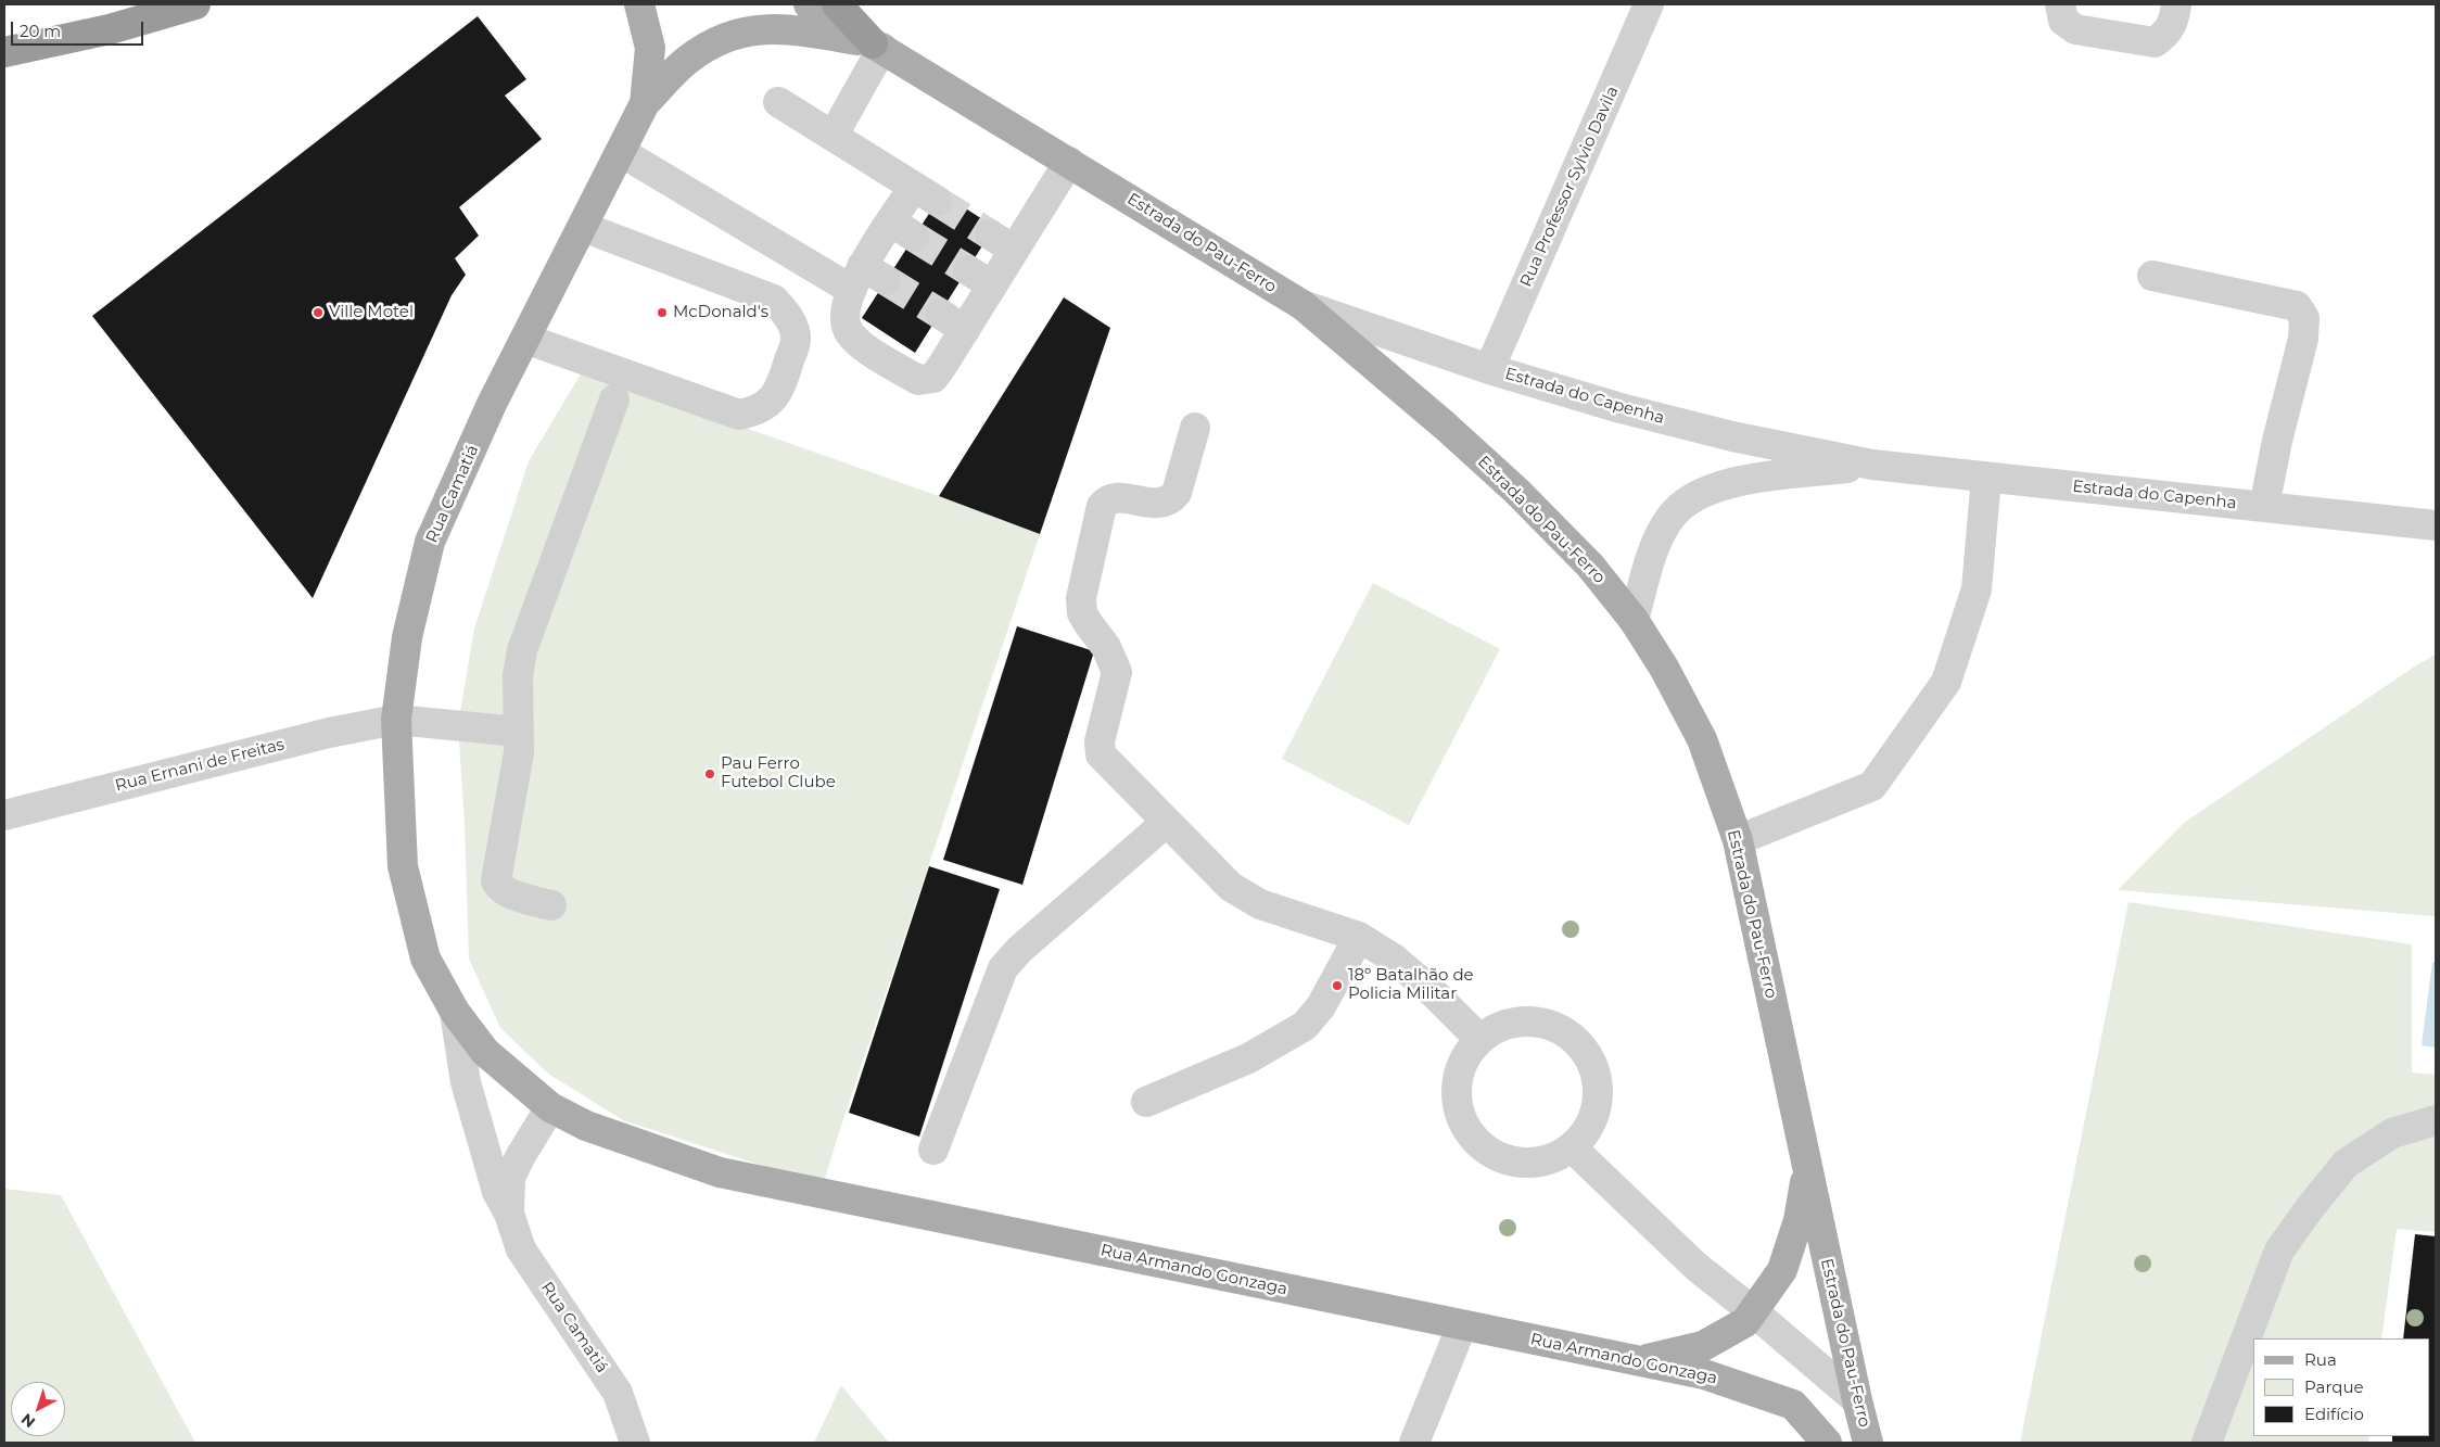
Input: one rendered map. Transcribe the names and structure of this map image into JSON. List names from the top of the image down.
{
  "streets": {
    "main road": ["Estrada do Pau-Ferro", "Rua Camatiá", "Rua Armando Gonzaga"],
    "street": ["Rua Professor Sylvio Davila", "Estrada do Capenha", "Rua Ernani de Freitas"]
  },
  "crossings": [
    ["Rua Professor Sylvio Davila", "Estrada do Capenha"],
    ["Estrada do Pau-Ferro", "Estrada do Capenha"],
    ["Rua Camatiá", "Rua Ernani de Freitas"],
    ["Rua Camatiá", "Rua Armando Gonzaga"]
  ],
  "places": [
    "Ville Motel",
    "McDonald's",
    "Pau Ferro Futebol Clube",
    "18º Batalhão de Policia Militar"
  ],
  "legend": ["Rua", "Parque", "Edifício"],
  "scale_bar": "20 m",
  "north": "bottom left"
}
